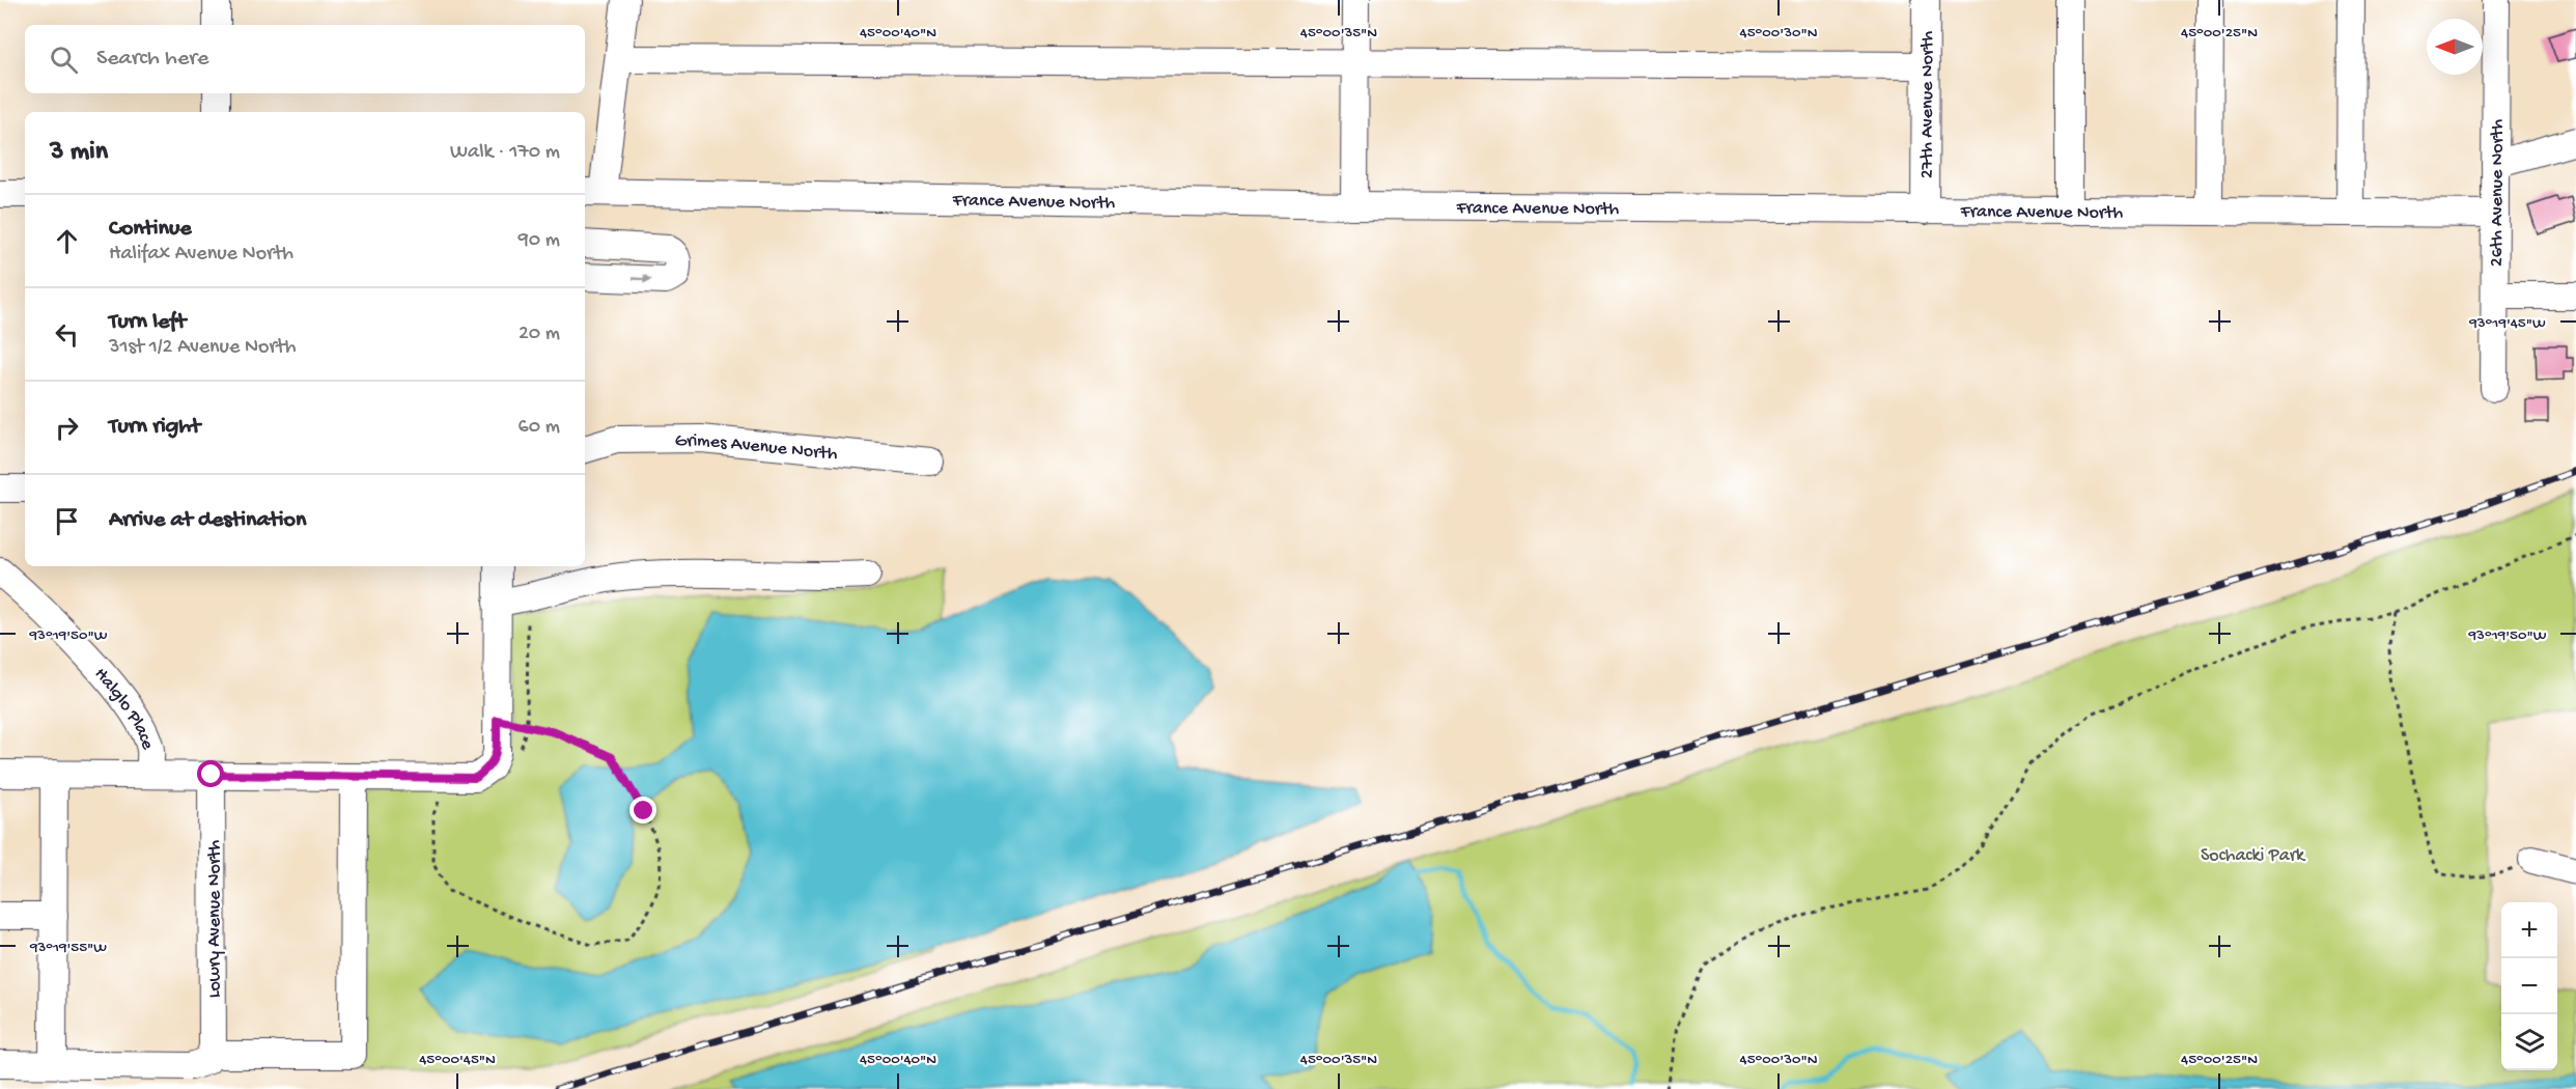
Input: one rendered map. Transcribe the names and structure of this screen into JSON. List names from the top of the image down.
{
  "streets": {
    "street": [
      "27th Avenue North",
      "26th Avenue North",
      "France Avenue North",
      "Grimes Avenue North",
      "Halglo Place",
      "Lowry Avenue North"
    ]
  },
  "crossings": [
    ["27th Avenue North", "France Avenue North"],
    ["26th Avenue North", "France Avenue North"]
  ],
  "parks": ["Sochacki Park"],
  "north": "left",
  "page": {
    "search": "Search here",
    "heading": ["3 min", "Walk · 170 m"],
    "list": [
      ["Continue", "Halifax Avenue North", "90 m"],
      ["Turn left", "31st 1/2 Avenue North", "20 m"],
      ["Turn right", "60 m"],
      "Arrive at destination"
    ],
    "map_buttons": ["+", "−"]
  },
  "coordinates": [
    "45°00'40\"N",
    "45°00'35\"N",
    "45°00'30\"N",
    "45°00'25\"N",
    "93°19'45\"W",
    "93°19'50\"W",
    "93°19'55\"W",
    "45°00'45\"N"
  ]
}
